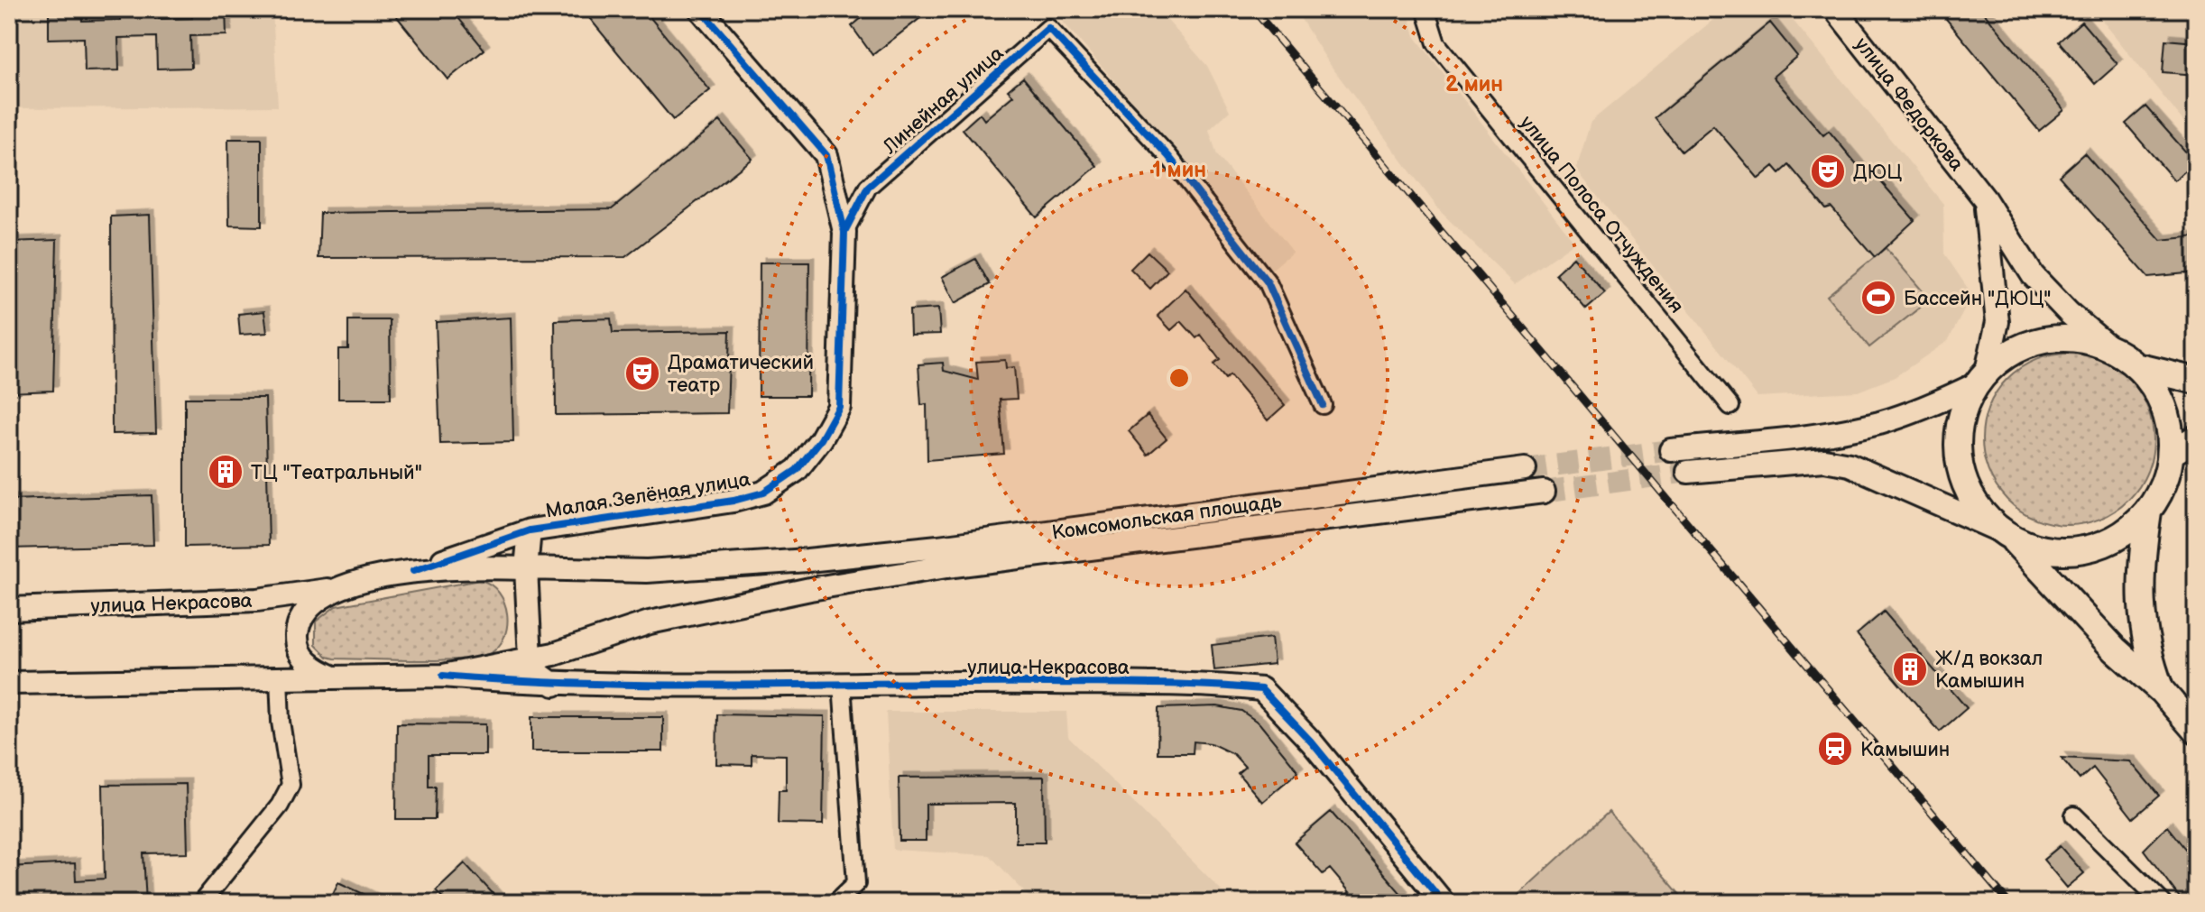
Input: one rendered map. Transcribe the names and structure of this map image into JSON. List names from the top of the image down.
{
  "streets": {
    "main road": [
      "улица Федоркова",
      "Малая Зелёная улица",
      "Комсомольская площадь",
      "улица Некрасова"
    ],
    "street": ["Линейная улица", "улица Полоса Отчуждения"]
  },
  "crossings": [
    ["Линейная улица", "Малая Зелёная улица"],
    ["Малая Зелёная улица", "улица Некрасова"],
    ["Комсомольская площадь", "улица Некрасова"]
  ],
  "places": {
    "theatre": ["ДЮЦ", "Драматический театр"],
    "sports": ["Бассейн \"ДЮЦ\""],
    "building": ["ТЦ \"Театральный\"", "Ж/д вокзал Камышин"],
    "station": ["Камышин"]
  },
  "rings": ["2 мин", "1 мин"]
}
